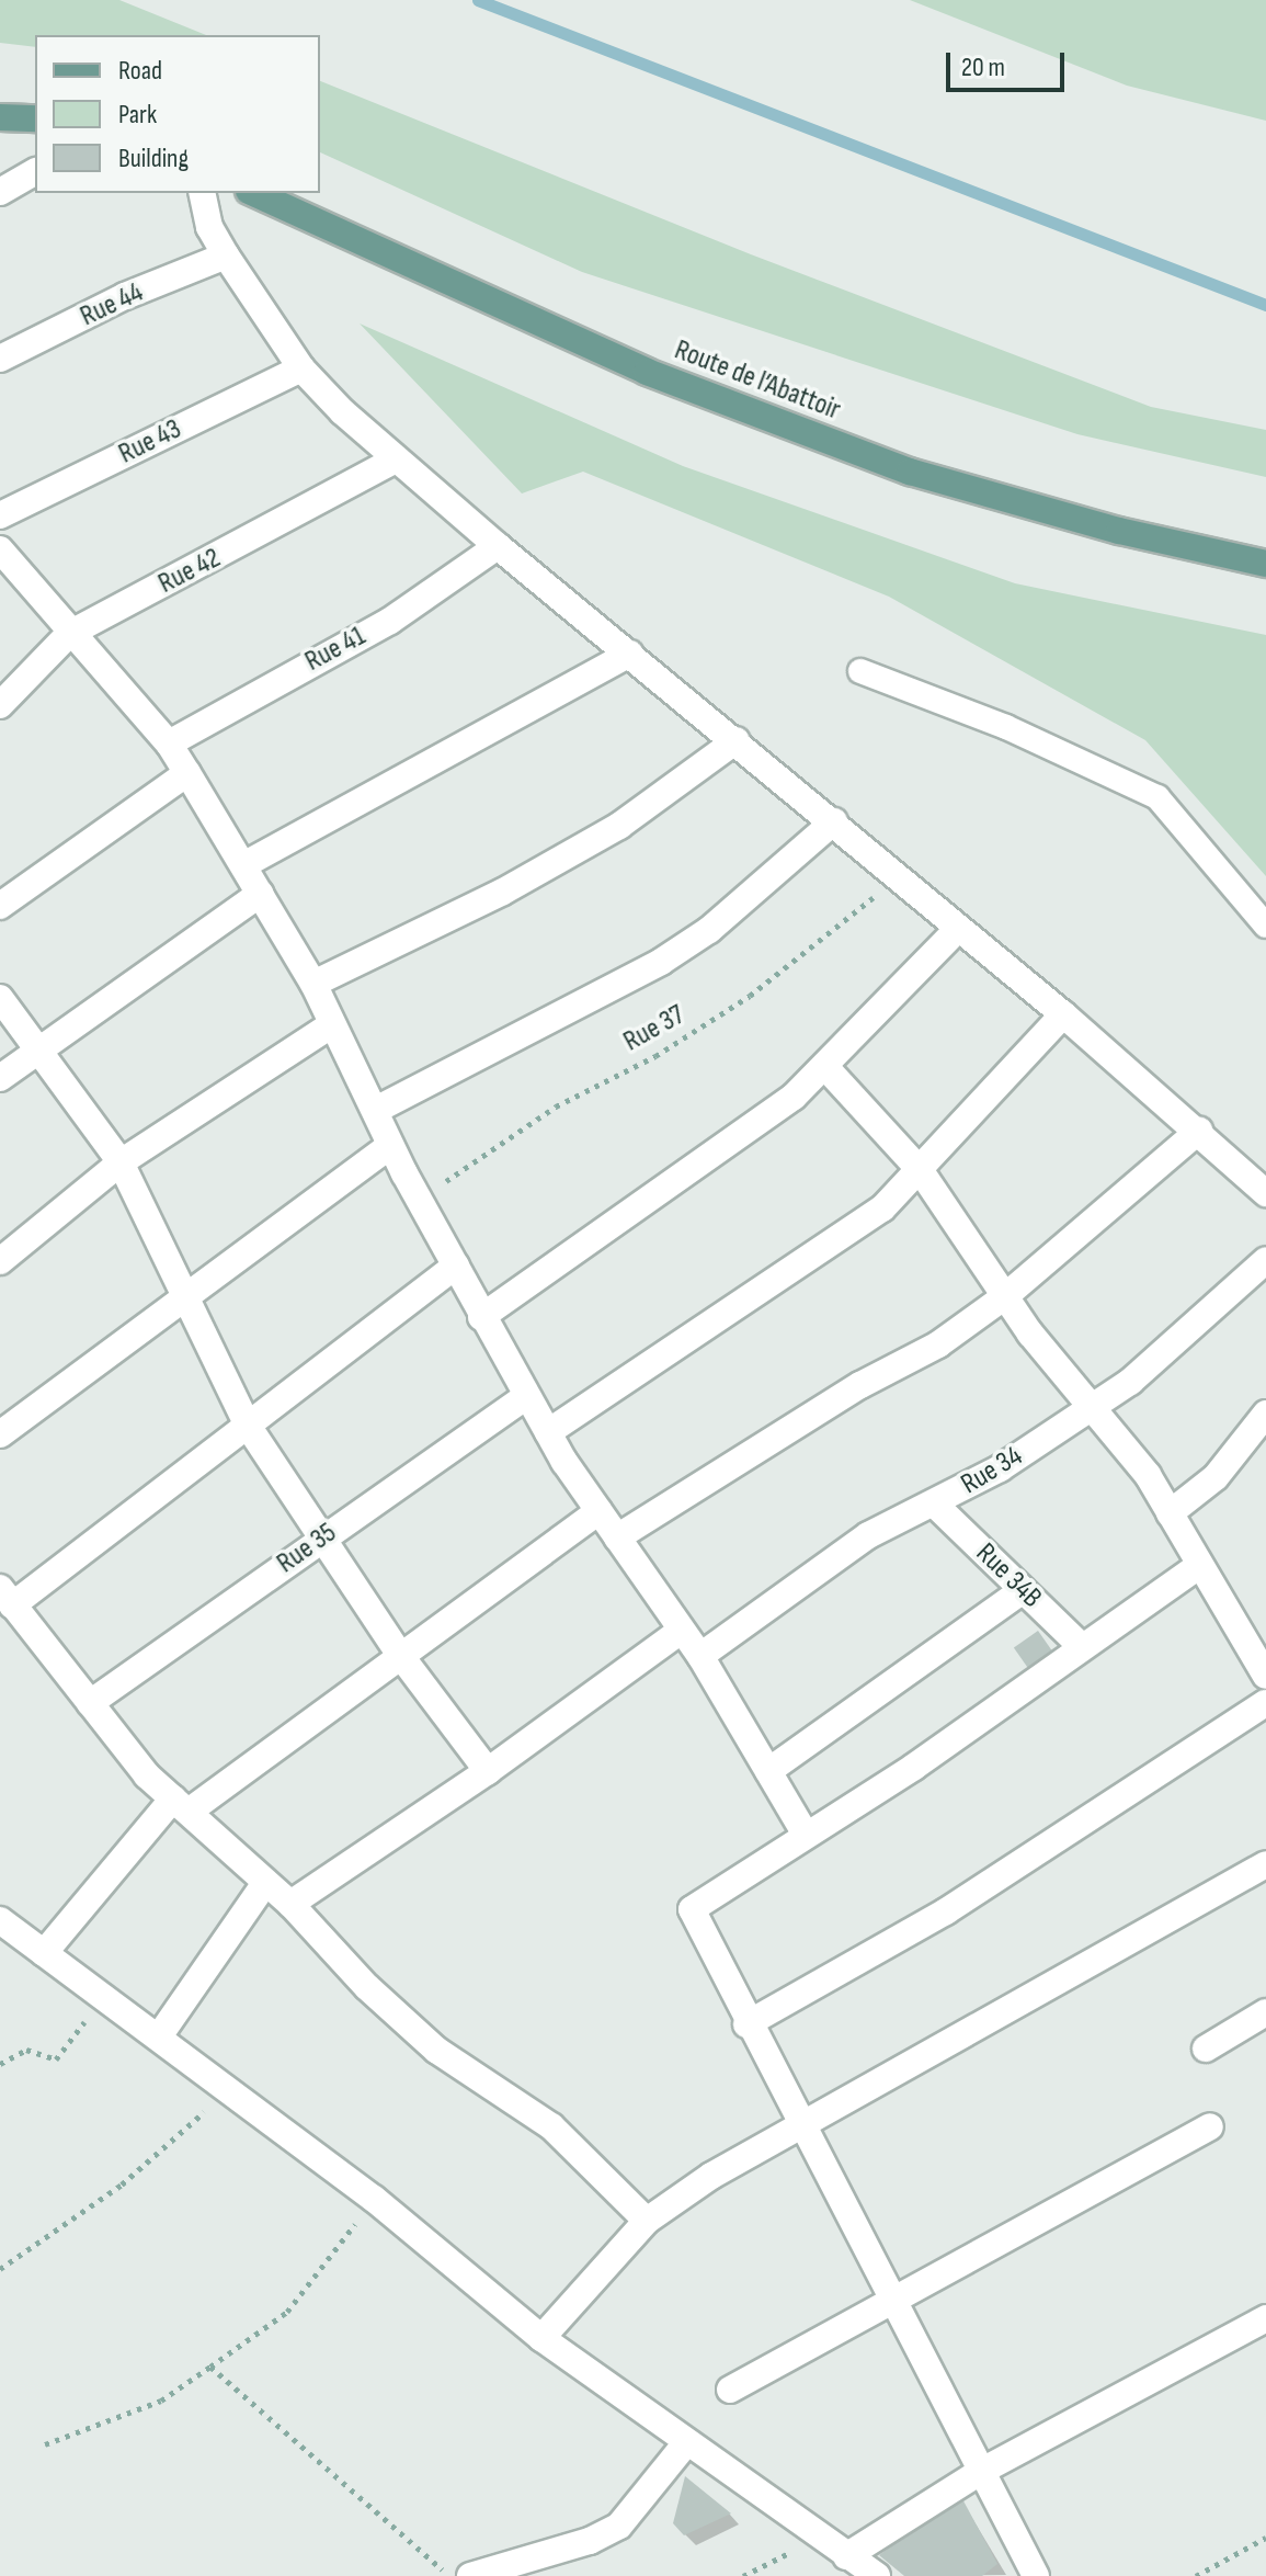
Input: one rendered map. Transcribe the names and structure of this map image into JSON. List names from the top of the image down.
{
  "streets": {
    "main road": ["Route de l’Abattoir"],
    "street": [
      "Rue 44",
      "Rue 43",
      "Rue 42",
      "Rue 41",
      "Rue 34",
      "Rue 35",
      "Rue 34B"
    ],
    "path": ["Rue 37"]
  },
  "crossings": [
    ["Rue 34", "Rue 34B"]
  ],
  "legend": ["Road", "Park", "Building"],
  "scale_bar": "20 m"
}
